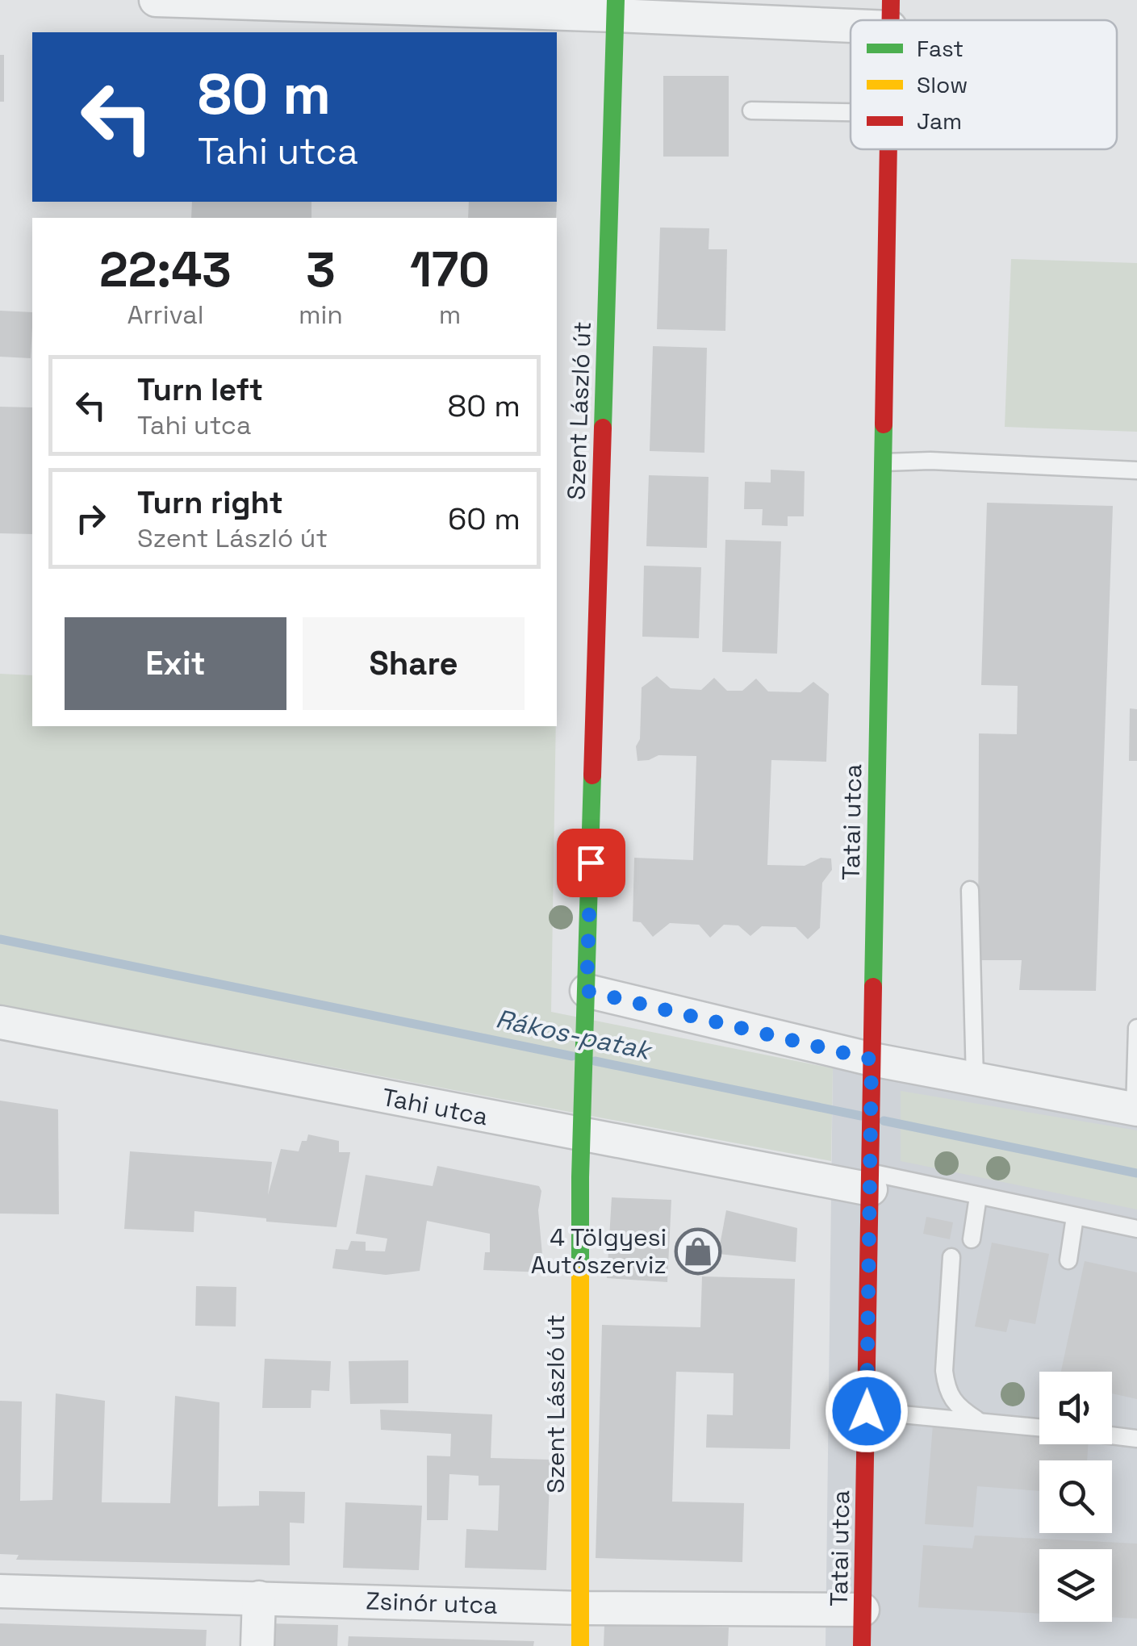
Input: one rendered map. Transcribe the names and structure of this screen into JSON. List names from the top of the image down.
{
  "streets": {
    "street": [
      "Szent László út",
      "Tatai utca",
      "Tahi utca",
      "Zsinór utca"
    ]
  },
  "crossings": [
    ["Szent László út", "Tahi utca"],
    ["Szent László út", "Zsinór utca"],
    ["Tatai utca", "Tahi utca"],
    ["Tatai utca", "Zsinór utca"]
  ],
  "water": ["Rákos-patak"],
  "places": {
    "shop": ["4 Tölgyesi Autószerviz"]
  },
  "legend": ["Fast", "Slow", "Jam"],
  "page": {
    "turn": ["80 m", "Tahi utca"],
    "eta": [
      "22:43",
      "Arrival",
      "3",
      "min",
      "170",
      "m"
    ],
    "list": [
      {
        "name": "Turn left",
        "note": "Tahi utca",
        "value": "80 m"
      },
      {
        "name": "Turn right",
        "note": "Szent László út",
        "value": "60 m"
      }
    ],
    "buttons": ["Exit", "Share"]
  }
}
